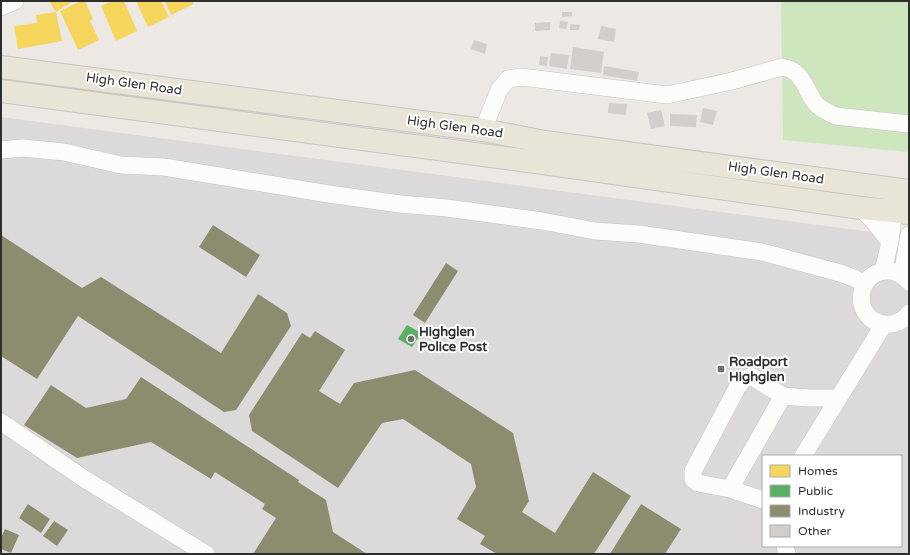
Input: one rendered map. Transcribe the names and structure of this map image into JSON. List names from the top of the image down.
{
  "streets": {
    "main road": ["High Glen Road"]
  },
  "places": {
    "other": ["Highglen Police Post"],
    "transit": ["Roadport Highglen"]
  },
  "legend": [
    "Homes",
    "Public",
    "Industry",
    "Other"
  ]
}
